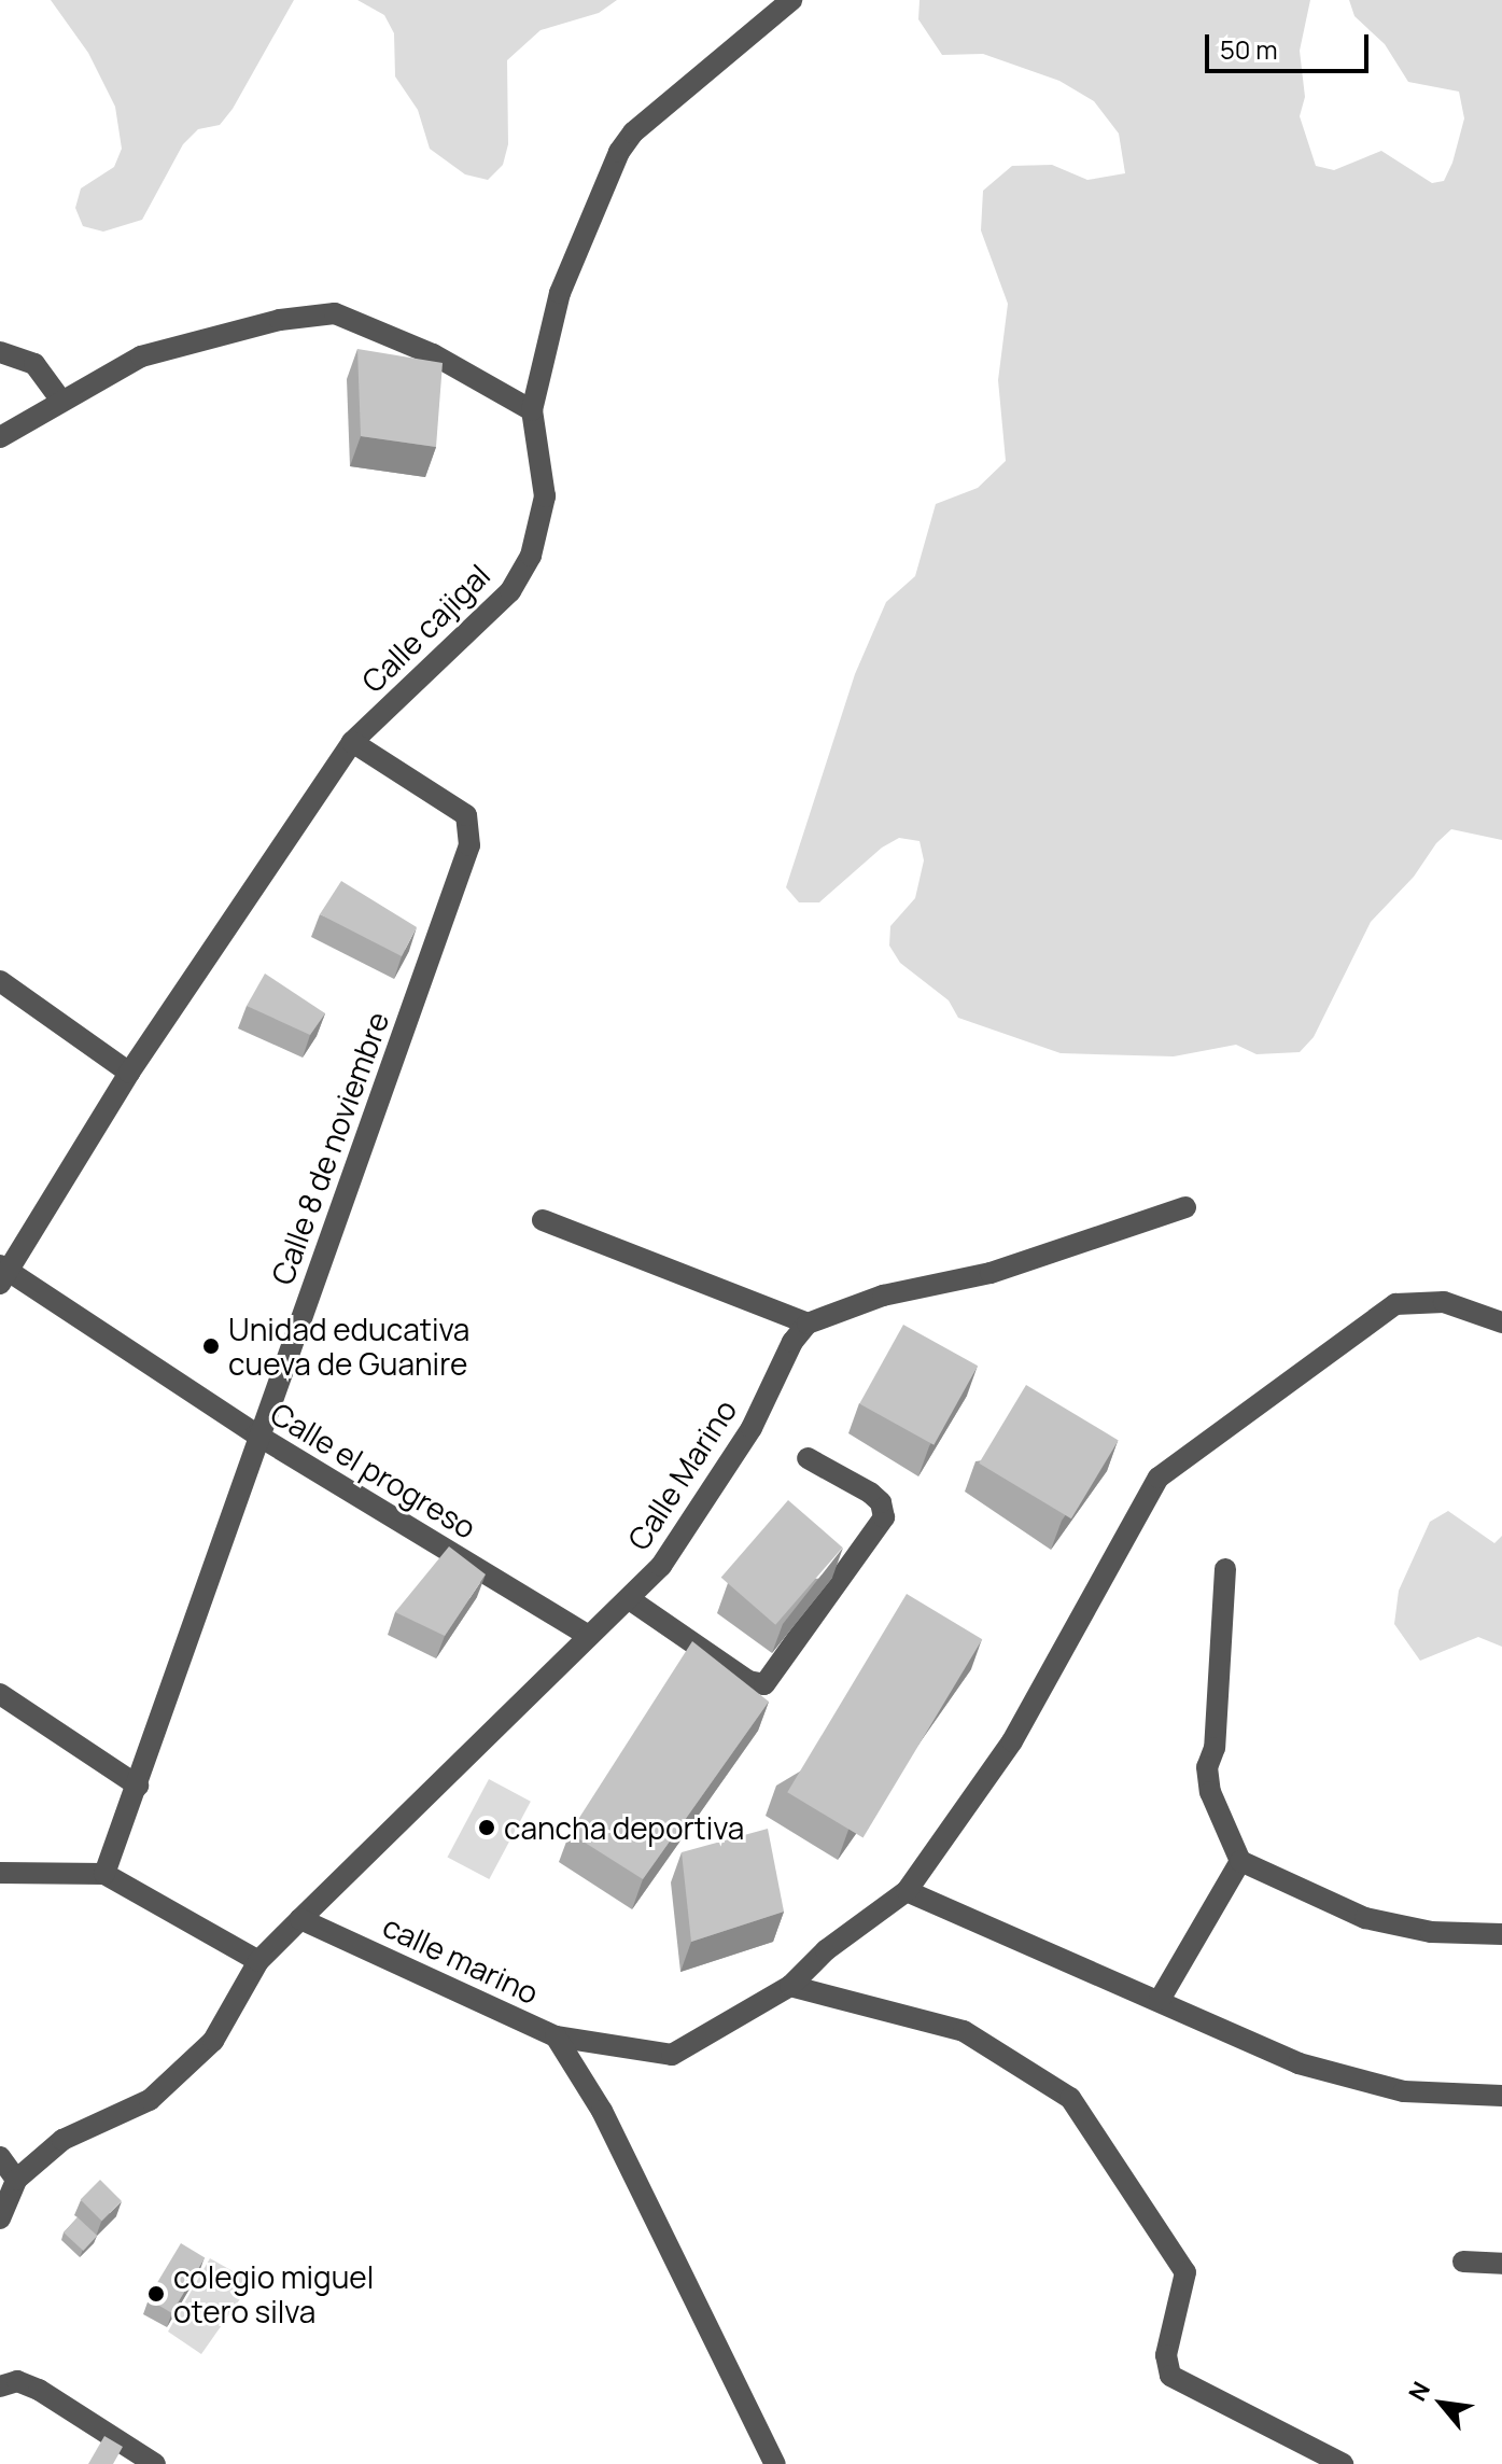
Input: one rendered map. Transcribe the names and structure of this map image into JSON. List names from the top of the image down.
{
  "streets": {
    "street": [
      "Calle cajigal",
      "Calle 8 de noviembre",
      "Calle el progreso",
      "Calle Marino",
      "calle marino"
    ]
  },
  "crossings": [
    ["Calle cajigal", "Calle 8 de noviembre"],
    ["Calle cajigal", "Calle el progreso"],
    ["Calle 8 de noviembre", "Calle el progreso"],
    ["Calle el progreso", "Calle Marino"],
    ["Calle Marino", "calle marino"]
  ],
  "places": ["Unidad educativa cueva de Guanire", "cancha deportiva", "colegio miguel otero silva"],
  "scale_bar": "50 m",
  "north": "top left"
}
